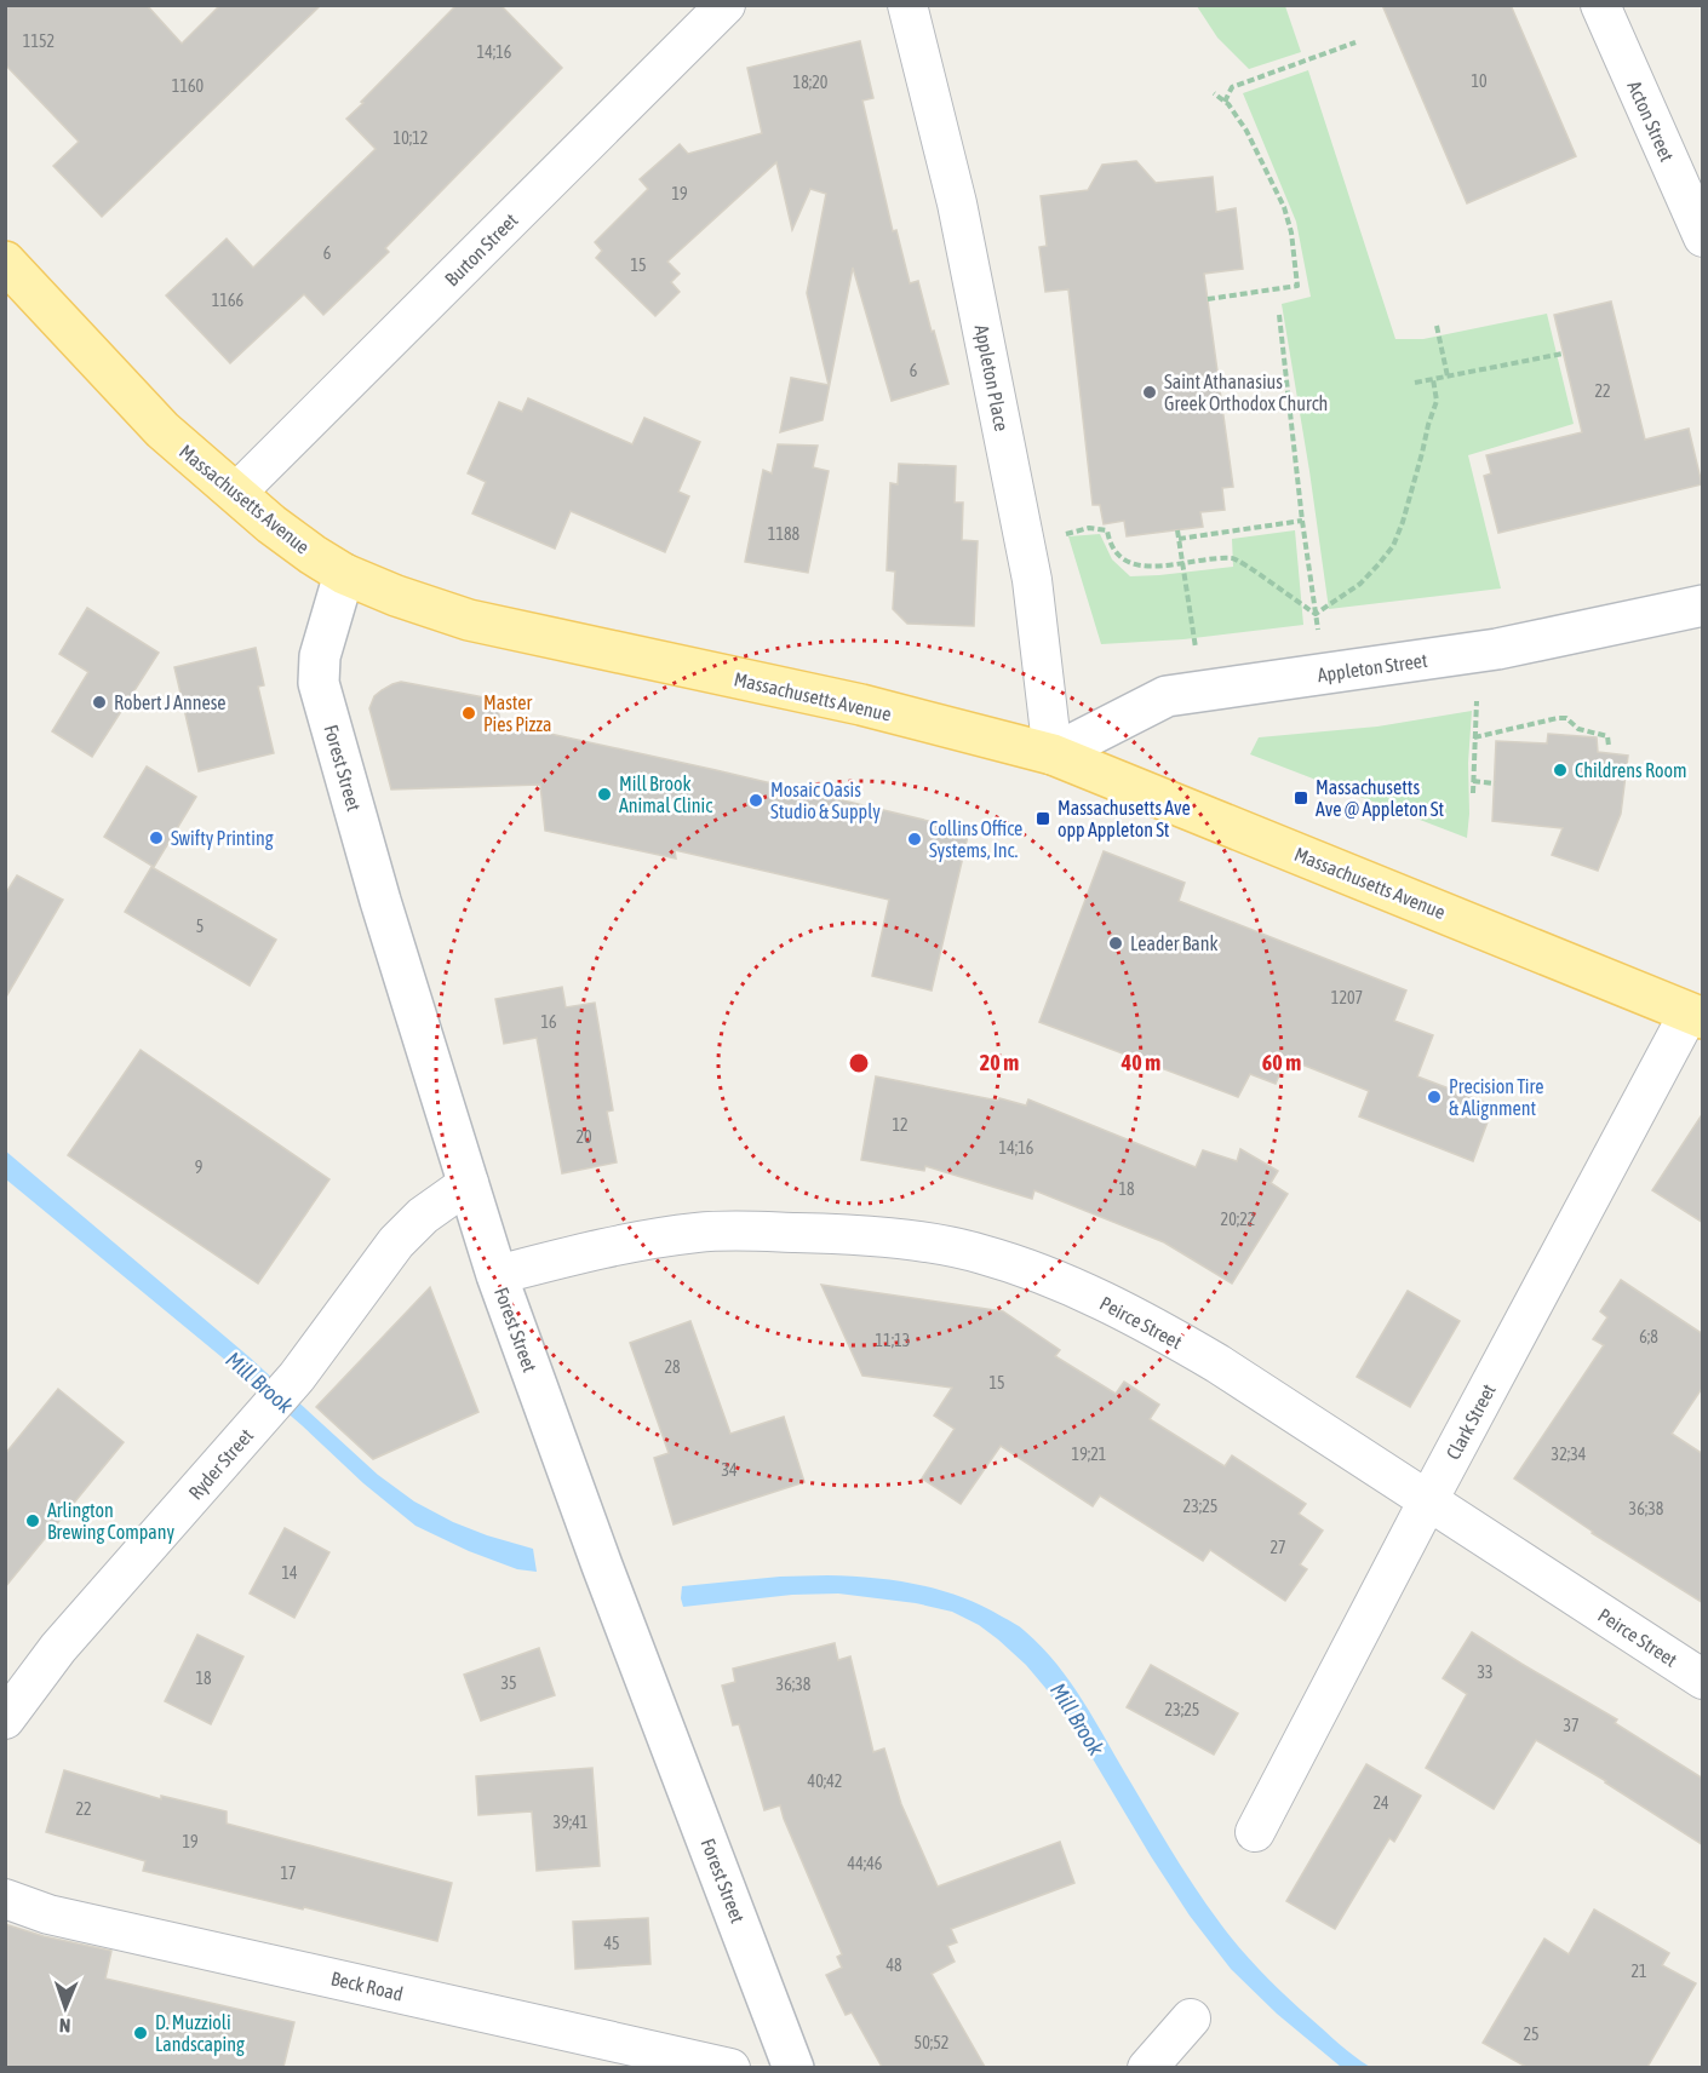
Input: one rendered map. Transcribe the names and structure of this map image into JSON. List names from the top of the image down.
{
  "streets": {
    "main road": ["Massachusetts Avenue"],
    "street": [
      "Acton Street",
      "Burton Street",
      "Appleton Place",
      "Appleton Street",
      "Forest Street",
      "Peirce Street",
      "Clark Street",
      "Ryder Street",
      "Beck Road"
    ]
  },
  "crossings": [
    ["Burton Street", "Massachusetts Avenue"],
    ["Appleton Place", "Massachusetts Avenue"],
    ["Appleton Place", "Appleton Street"],
    ["Massachusetts Avenue", "Appleton Street"],
    ["Massachusetts Avenue", "Forest Street"],
    ["Massachusetts Avenue", "Clark Street"],
    ["Forest Street", "Peirce Street"],
    ["Forest Street", "Ryder Street"],
    ["Peirce Street", "Clark Street"]
  ],
  "water": ["Mill Brook"],
  "places": {
    "other": [
      "Saint Athanasius Greek Orthodox Church",
      "Robert J Annese",
      "Master Pies Pizza",
      "Childrens Room",
      "Mill Brook Animal Clinic",
      "Mosaic Oasis Studio & Supply",
      "Swifty Printing",
      "Collins Office Systems, Inc.",
      "Leader Bank",
      "Precision Tire & Alignment",
      "Arlington Brewing Company",
      "D. Muzzioli Landscaping"
    ],
    "transit": ["Massachusetts Ave @ Appleton St", "Massachusetts Ave opp Appleton St"]
  },
  "house_numbers": [
    "1152",
    "14;16",
    "10",
    "18;20",
    "1160",
    "10;12",
    "19",
    "6",
    "15",
    "1166",
    "6",
    "22",
    "1188",
    "5",
    "1207",
    "16",
    "12",
    "20",
    "14;16",
    "9",
    "18",
    "20;22",
    "6;8",
    "11;13",
    "28",
    "15",
    "19;21",
    "32;34",
    "34",
    "23;25",
    "36;38",
    "27",
    "14",
    "33",
    "18",
    "35",
    "36;38",
    "23;25",
    "37",
    "40;42",
    "24",
    "22",
    "39;41",
    "19",
    "44;46",
    "17",
    "45",
    "48",
    "21",
    "25",
    "50;52"
  ],
  "north": "bottom",
  "rings": ["20 m", "40 m", "60 m"]
}
